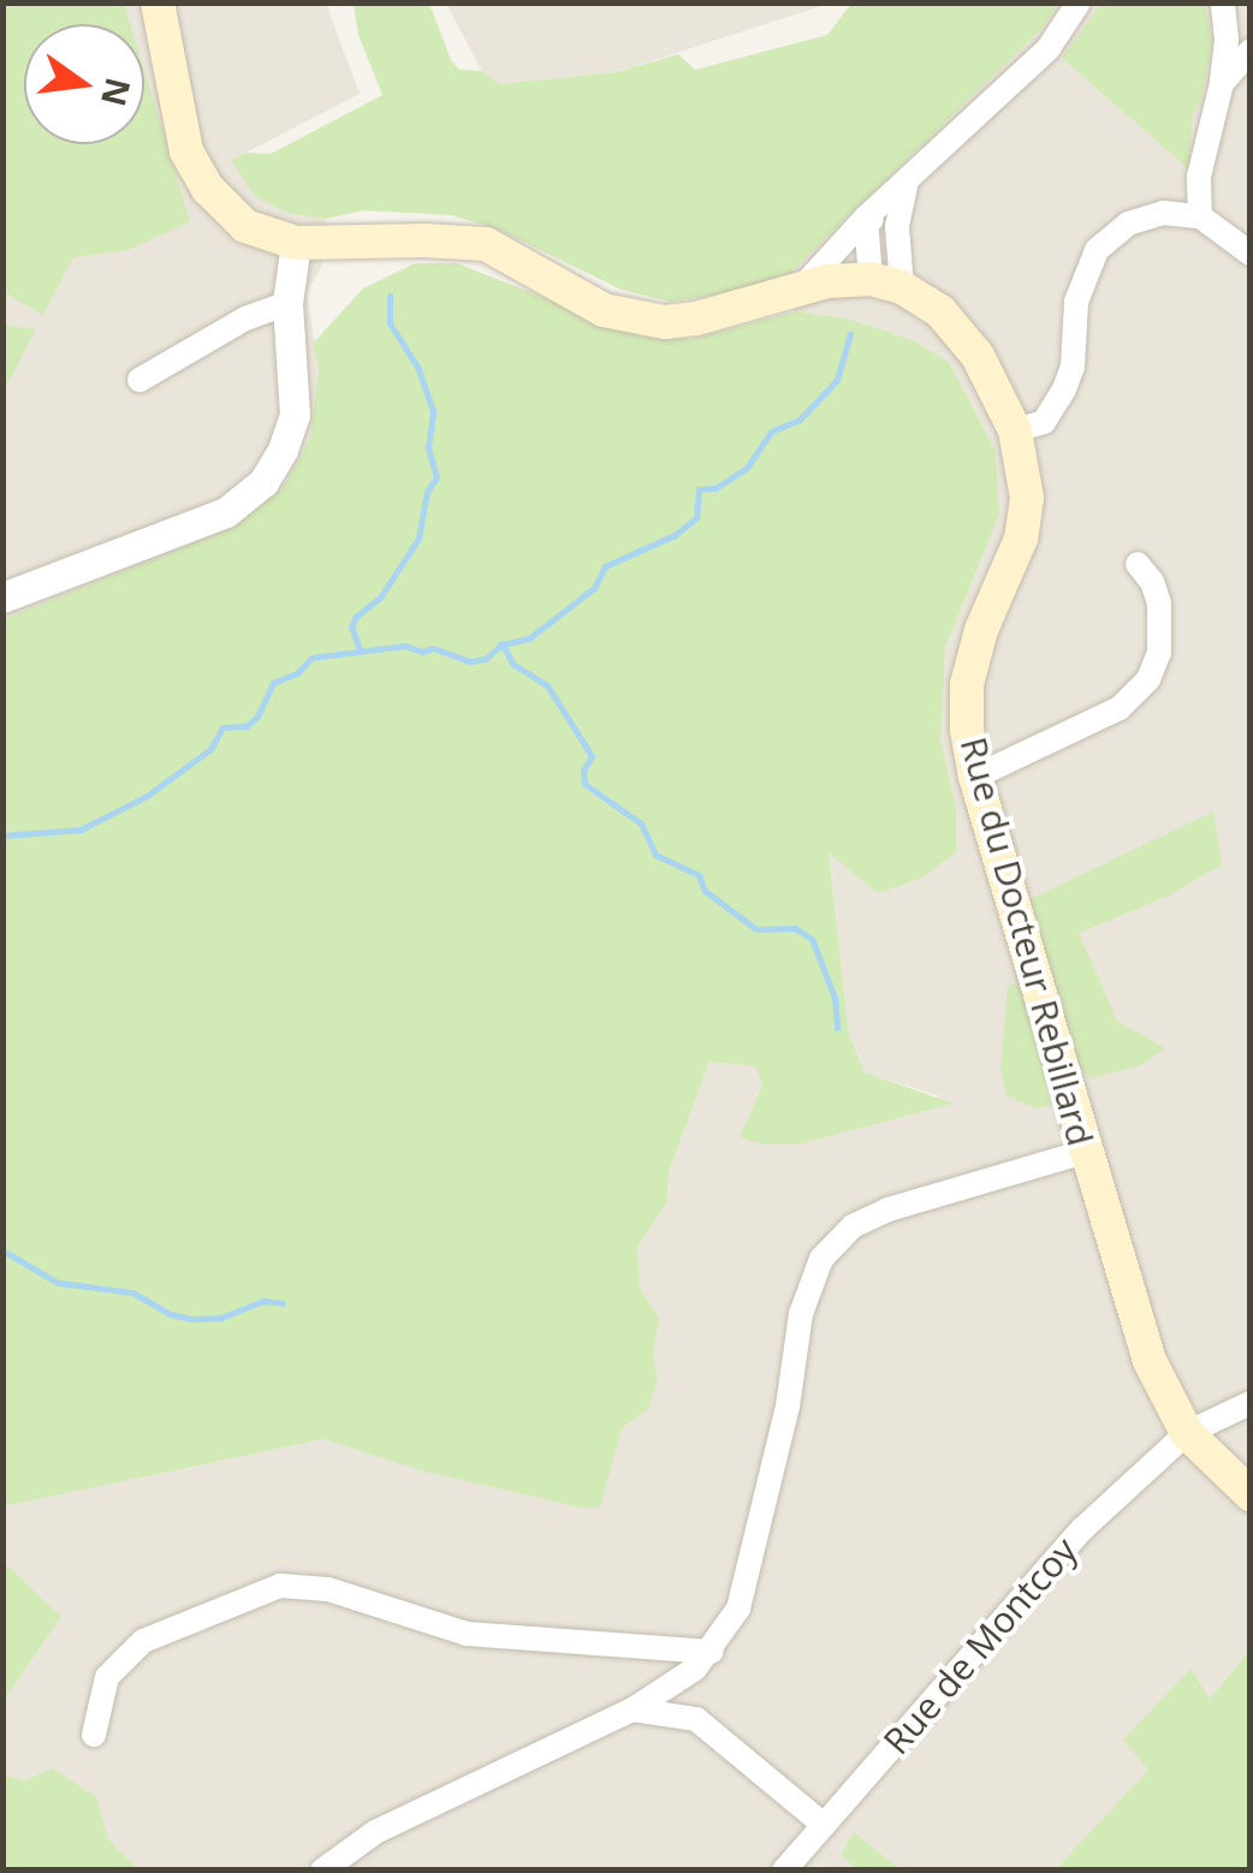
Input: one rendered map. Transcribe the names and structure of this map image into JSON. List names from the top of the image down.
{
  "streets": {
    "main road": ["Rue du Docteur Rebillard"],
    "street": ["Rue de Montcoy"]
  },
  "crossings": [
    ["Rue du Docteur Rebillard", "Rue de Montcoy"]
  ],
  "north": "right"
}
